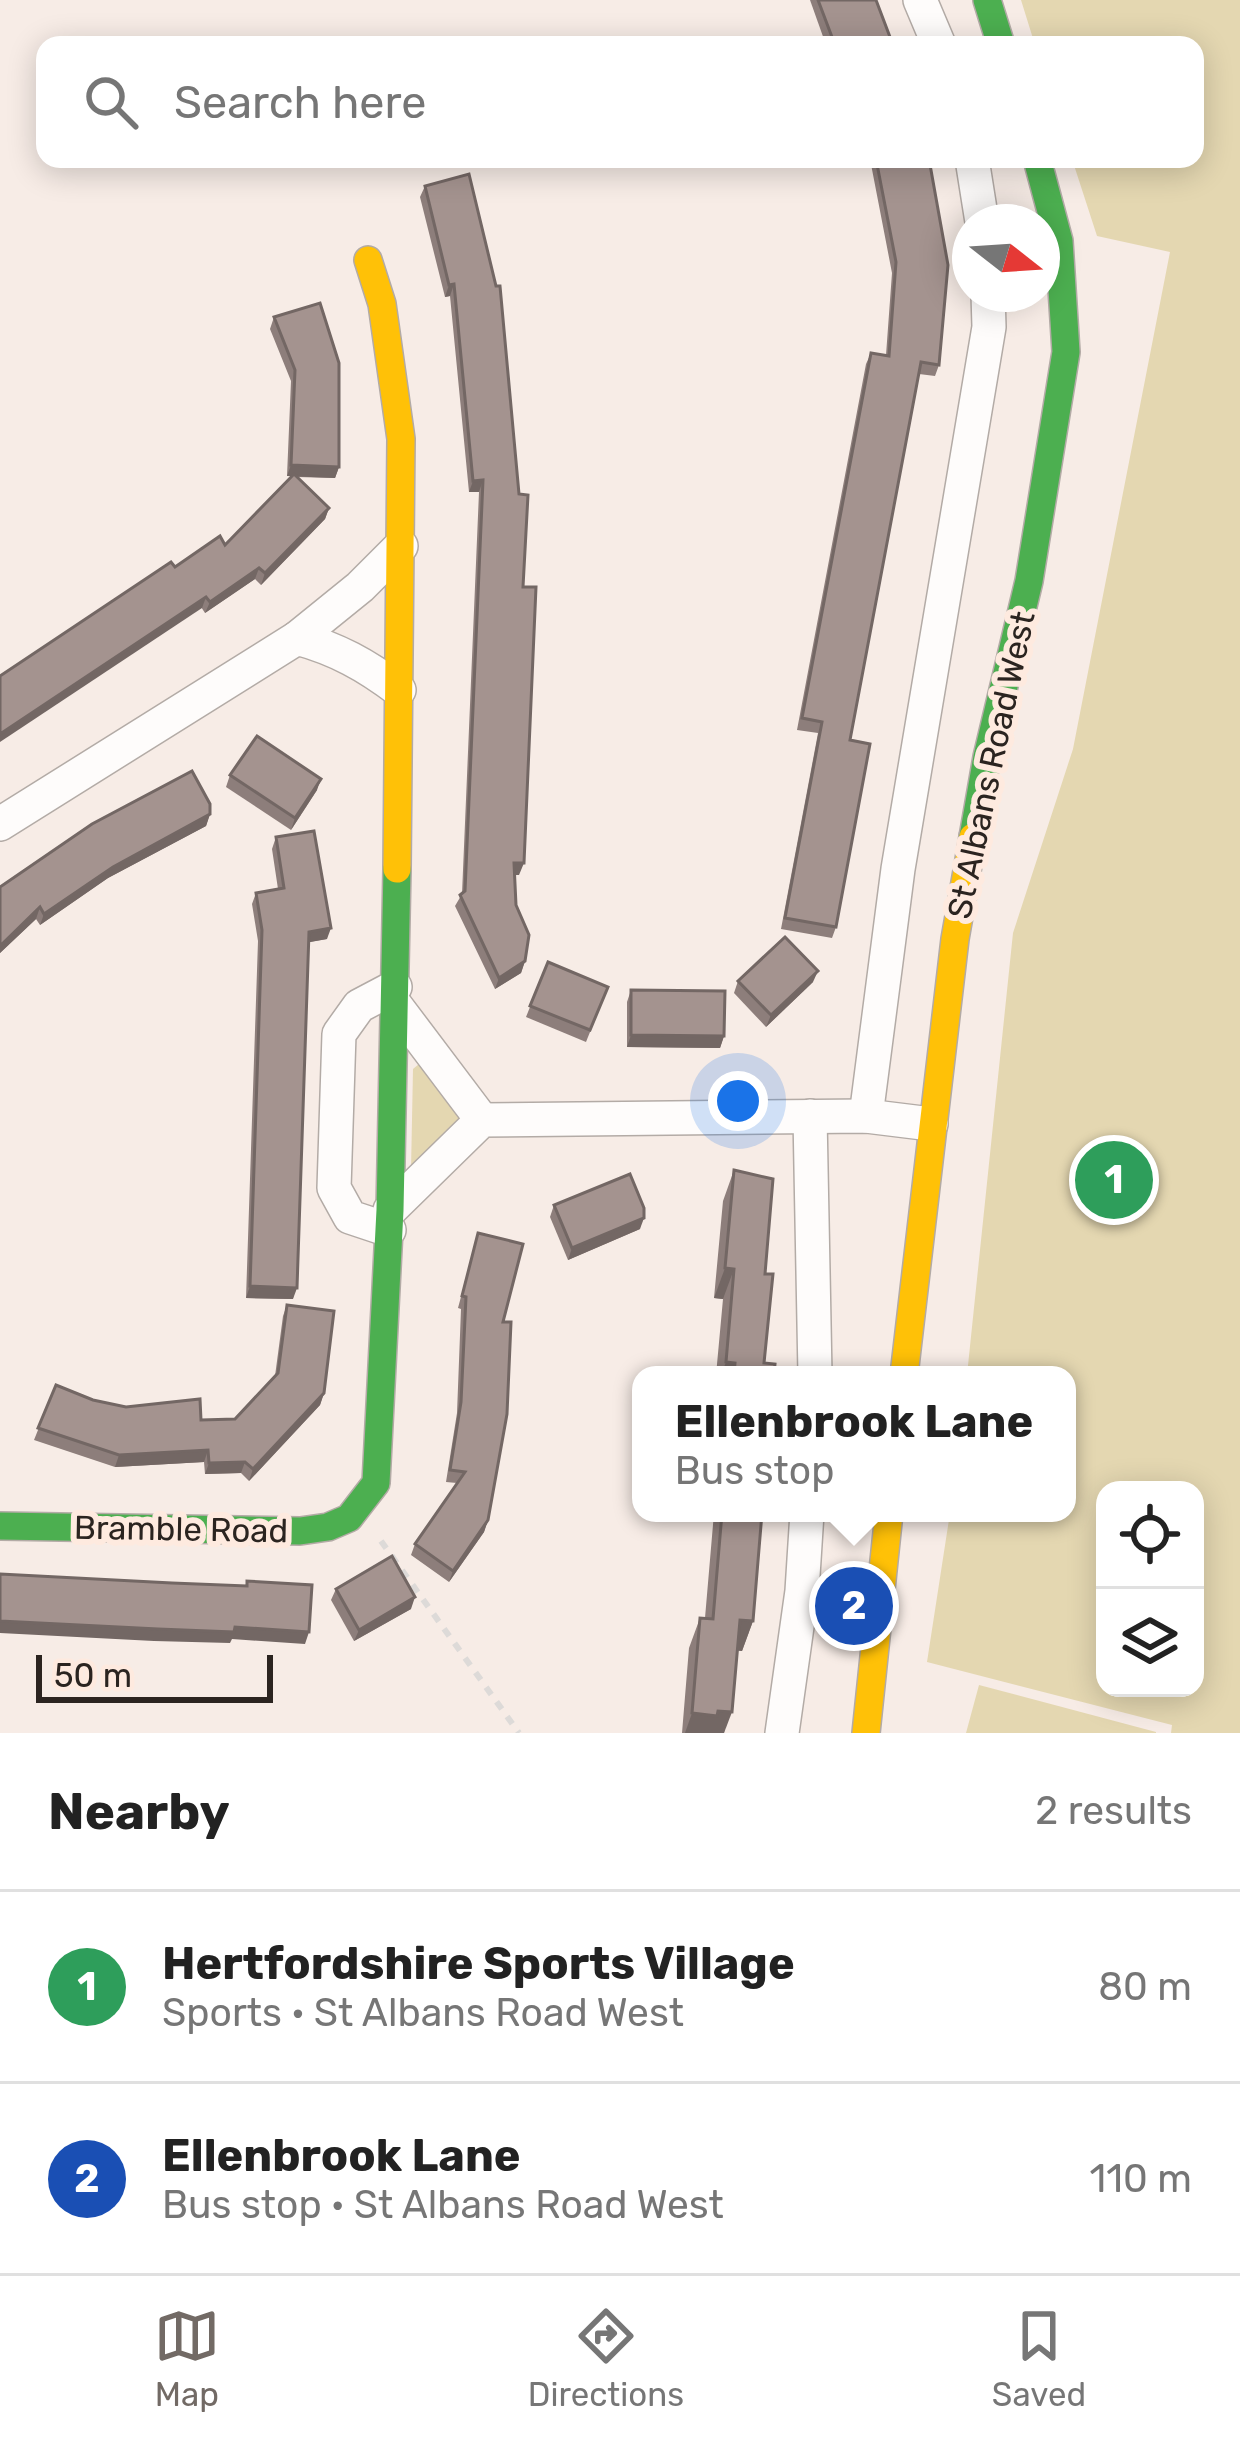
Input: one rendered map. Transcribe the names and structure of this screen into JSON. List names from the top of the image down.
{
  "streets": {
    "street": ["St Albans Road West", "Bramble Road"]
  },
  "scale_bar": "50 m",
  "north": "right",
  "page": {
    "search": "Search here",
    "pins": ["1", "2"],
    "popup": ["Ellenbrook Lane", "Bus stop"],
    "scale": "50 m",
    "heading": ["Nearby", "2 results"],
    "list": [
      {
        "mark": "1",
        "name": "Hertfordshire Sports Village",
        "note": "Sports · St Albans Road West",
        "value": "80 m"
      },
      {
        "mark": "2",
        "name": "Ellenbrook Lane",
        "note": "Bus stop · St Albans Road West",
        "value": "110 m"
      }
    ],
    "nav": ["Map", "Directions", "Saved"]
  }
}
